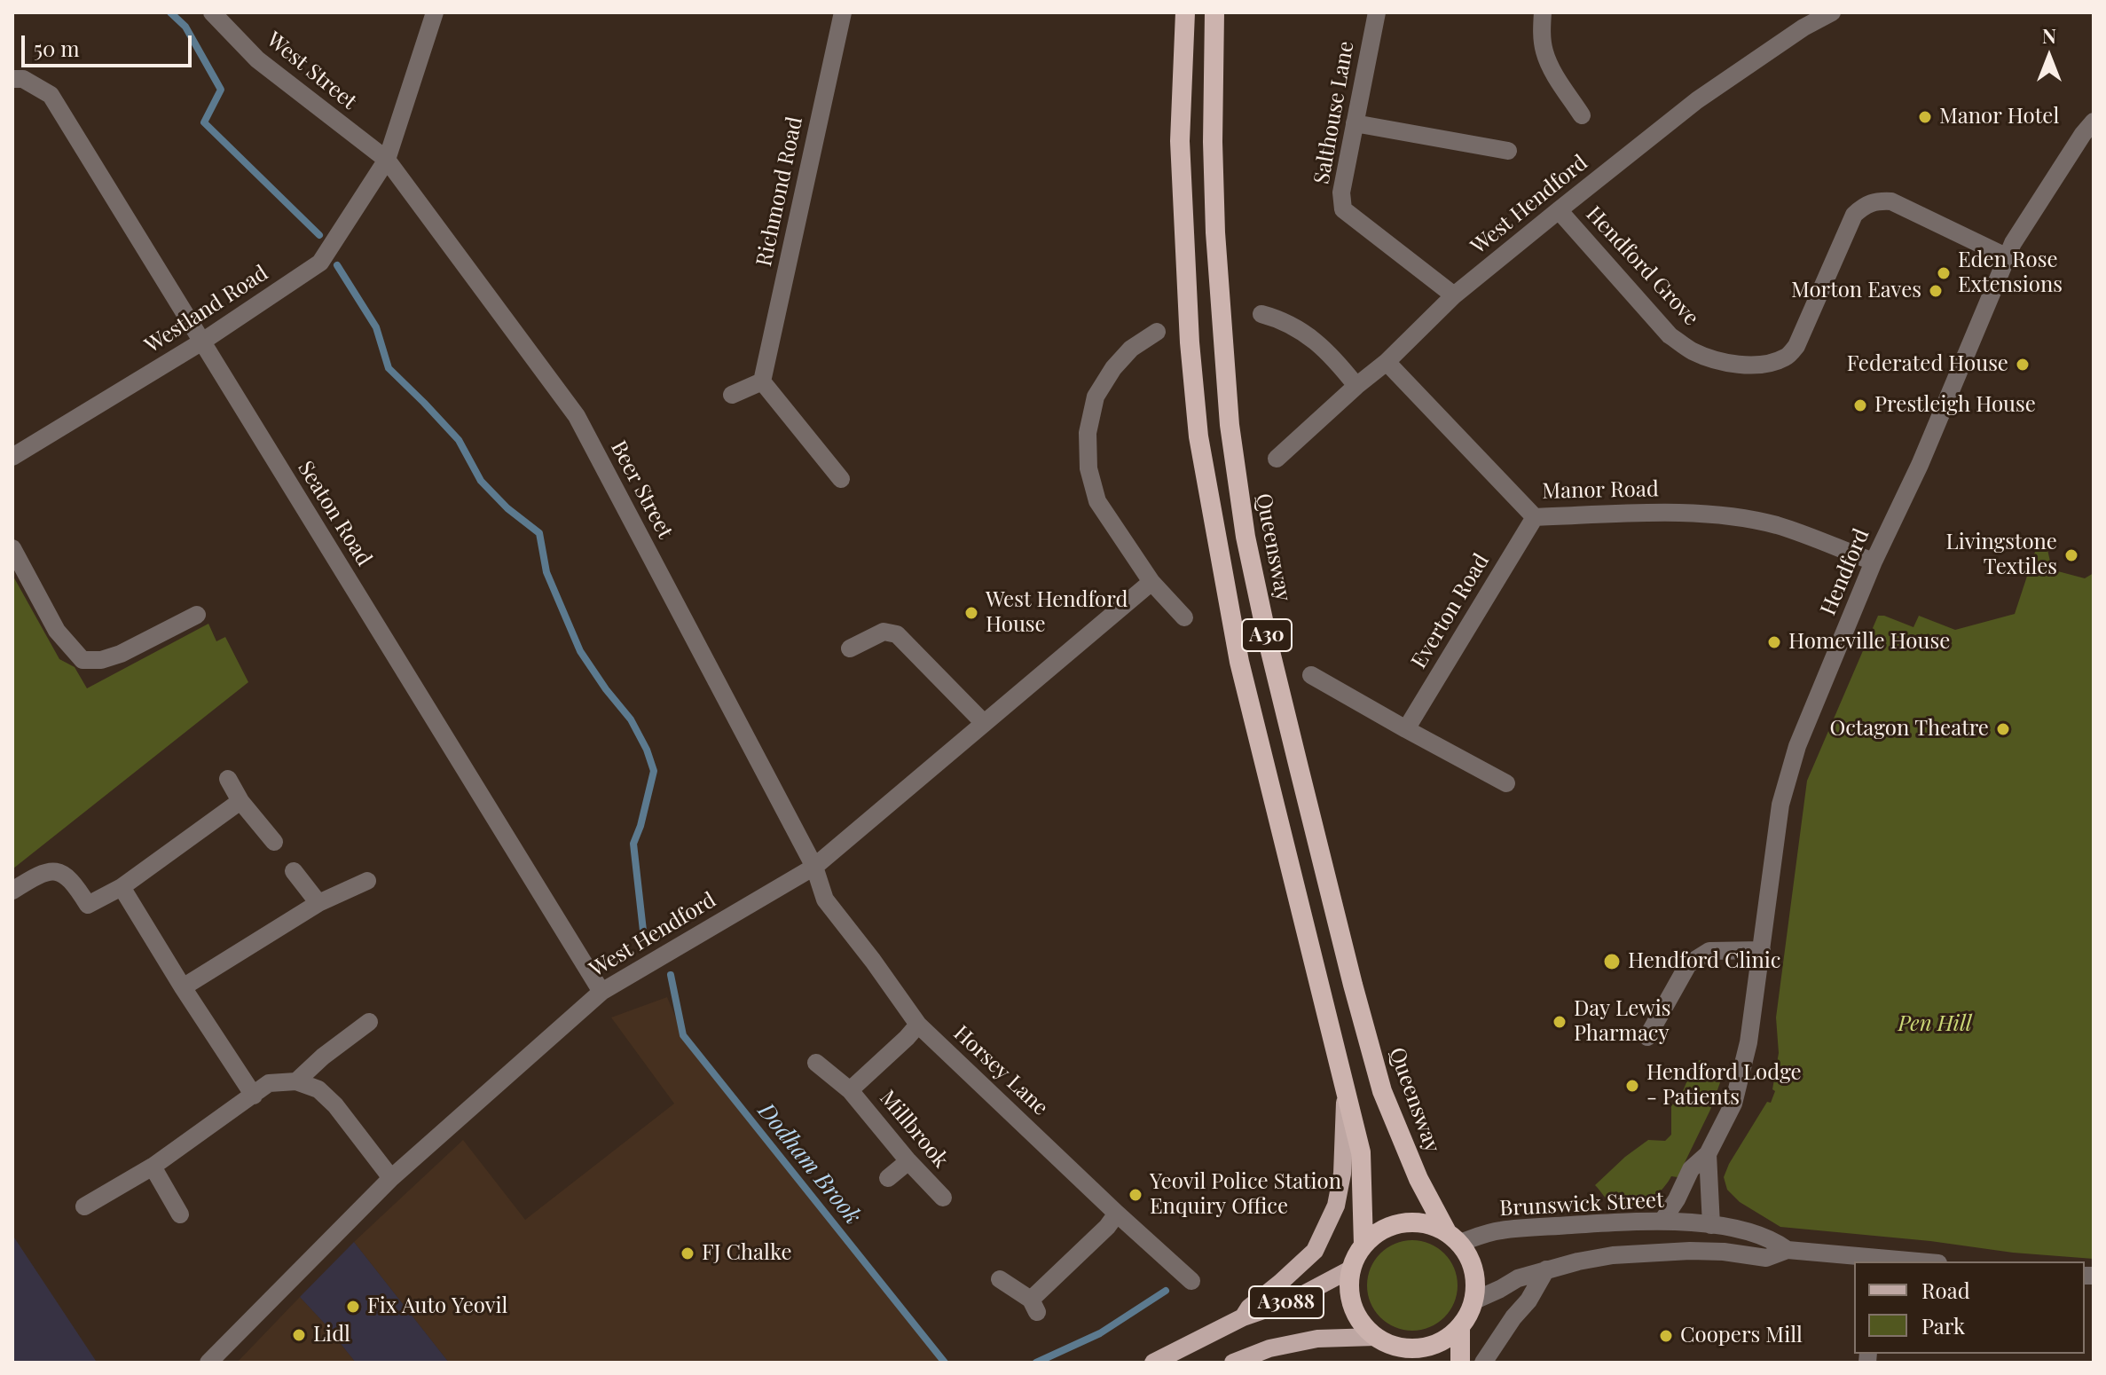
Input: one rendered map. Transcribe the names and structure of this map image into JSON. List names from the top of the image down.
{
  "streets": {
    "highway": ["Queensway", "A30"],
    "main road": ["A3088"],
    "street": [
      "West Street",
      "Salthouse Lane",
      "Richmond Road",
      "West Hendford",
      "Hendford Grove",
      "Westland Road",
      "Beer Street",
      "Manor Road",
      "Seaton Road",
      "Hendford",
      "Everton Road",
      "Horsey Lane",
      "Millbrook",
      "Brunswick Street"
    ]
  },
  "crossings": [
    ["West Street", "Westland Road"],
    ["West Street", "Beer Street"],
    ["Salthouse Lane", "West Hendford"],
    ["West Hendford", "Hendford Grove"],
    ["West Hendford", "Beer Street"],
    ["West Hendford", "Manor Road"],
    ["West Hendford", "Seaton Road"],
    ["West Hendford", "Horsey Lane"],
    ["Hendford Grove", "Hendford"],
    ["Westland Road", "Beer Street"],
    ["Westland Road", "Seaton Road"],
    ["Beer Street", "Horsey Lane"],
    ["Manor Road", "Hendford"],
    ["Manor Road", "Everton Road"],
    ["Queensway", "A30"],
    ["Queensway", "Brunswick Street"],
    ["Queensway", "A3088"],
    ["Hendford", "Brunswick Street"],
    ["A30", "Brunswick Street"],
    ["A30", "A3088"],
    ["Horsey Lane", "Millbrook"],
    ["Brunswick Street", "A3088"]
  ],
  "water": ["Dodham Brook"],
  "parks": ["Pen Hill"],
  "places": [
    "Manor Hotel",
    "Eden Rose Extensions",
    "Morton Eaves",
    "Federated House",
    "Prestleigh House",
    "Livingstone Textiles",
    "West Hendford House",
    "Homeville House",
    "Octagon Theatre",
    "Hendford Clinic",
    "Day Lewis Pharmacy",
    "Hendford Lodge - Patients",
    "Yeovil Police Station Enquiry Office",
    "FJ Chalke",
    "Fix Auto Yeovil",
    "Lidl",
    "Coopers Mill"
  ],
  "legend": ["Road", "Park"],
  "scale_bar": "50 m",
  "north": "top"
}
